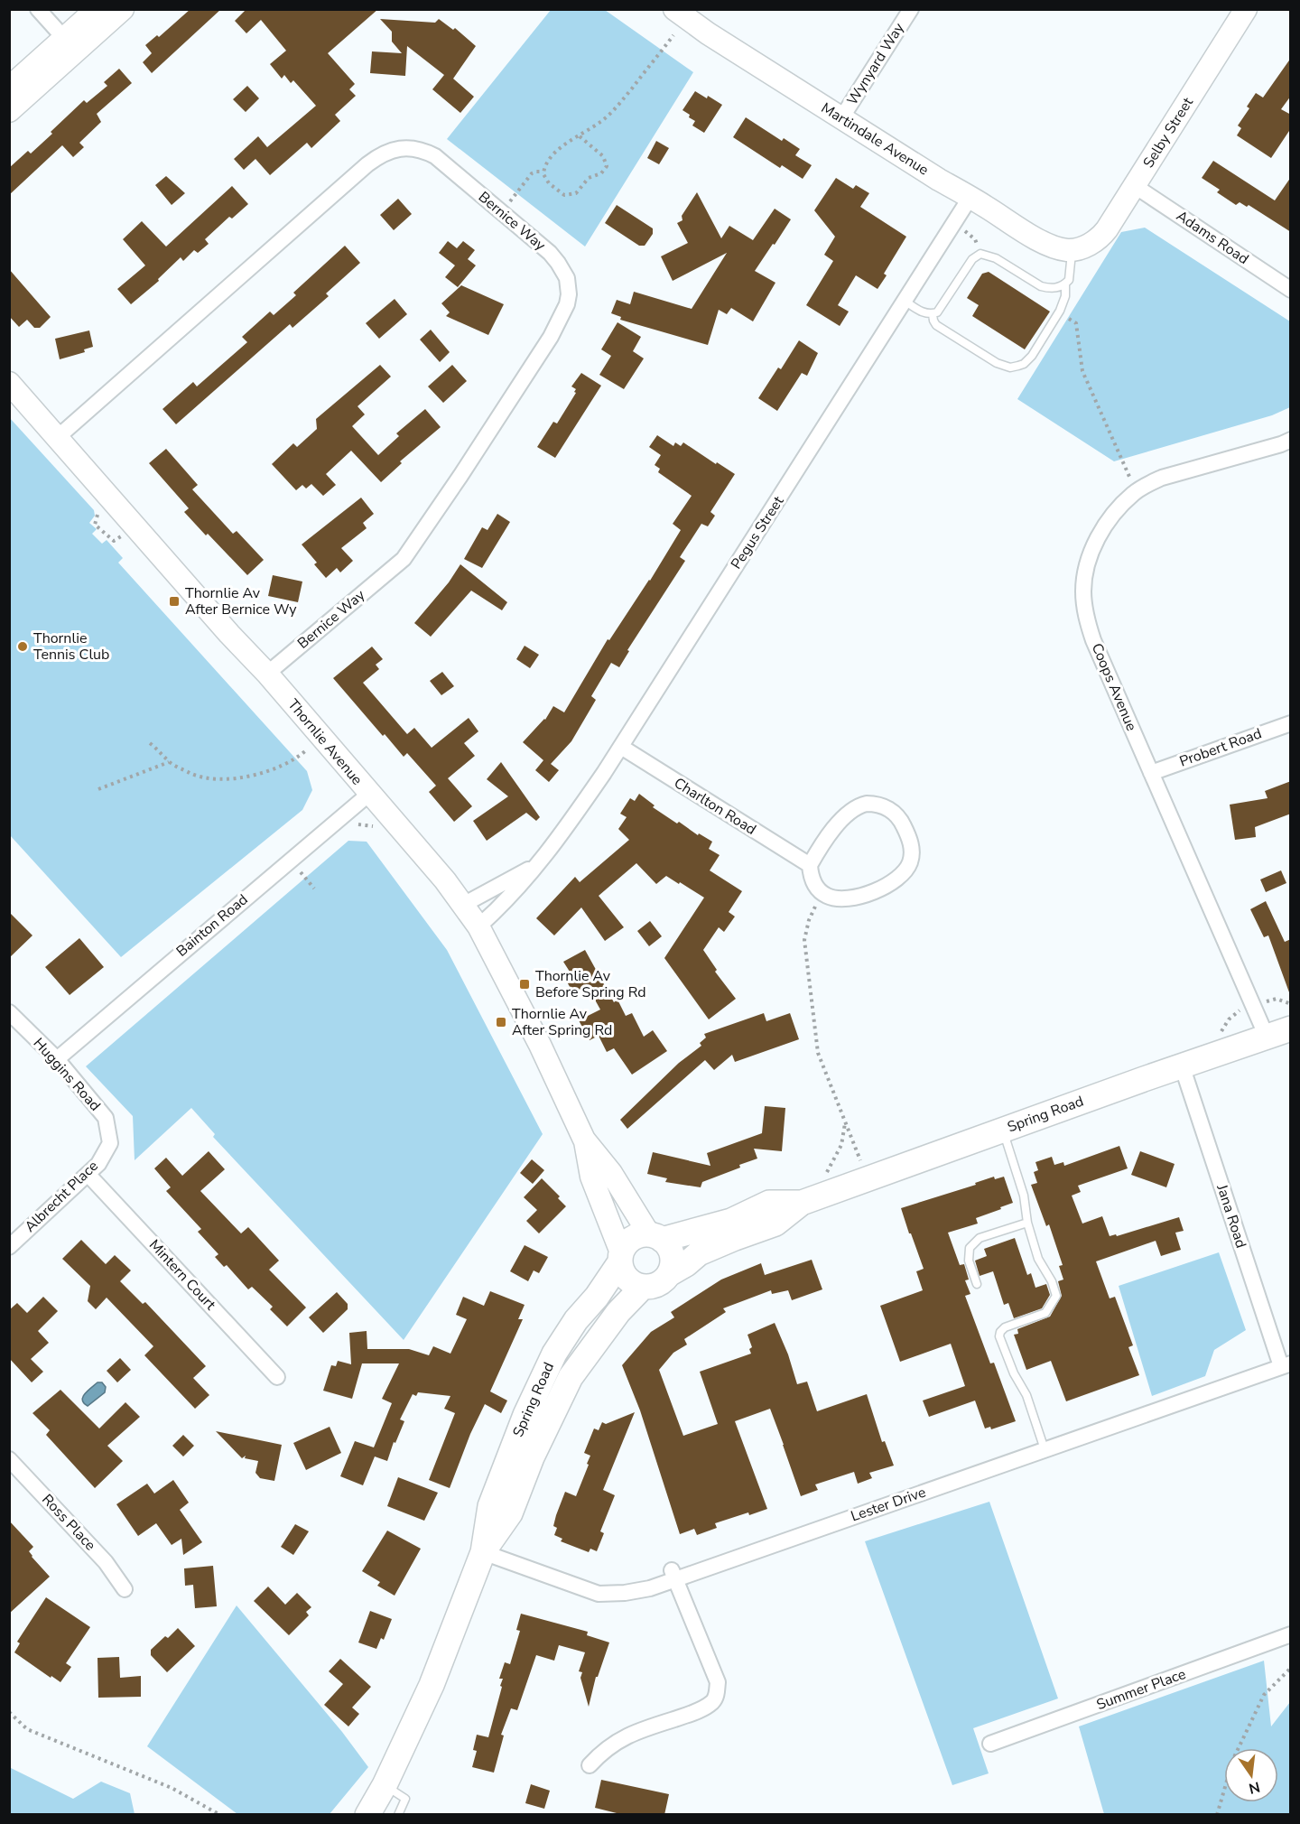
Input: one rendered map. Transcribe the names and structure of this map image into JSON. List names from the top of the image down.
{
  "streets": {
    "main road": [
      "Selby Street",
      "Martindale Avenue",
      "Thornlie Avenue",
      "Spring Road"
    ],
    "street": [
      "Wynyard Way",
      "Bernice Way",
      "Adams Road",
      "Pegus Street",
      "Coops Avenue",
      "Probert Road",
      "Charlton Road",
      "Bainton Road",
      "Huggins Road",
      "Albrecht Place",
      "Jana Road",
      "Mintern Court",
      "Lester Drive",
      "Ross Place",
      "Summer Place"
    ]
  },
  "crossings": [
    ["Wynyard Way", "Martindale Avenue"],
    ["Selby Street", "Martindale Avenue"],
    ["Selby Street", "Adams Road"],
    ["Martindale Avenue", "Pegus Street"],
    ["Bernice Way", "Thornlie Avenue"],
    ["Pegus Street", "Thornlie Avenue"],
    ["Pegus Street", "Charlton Road"],
    ["Coops Avenue", "Probert Road"],
    ["Coops Avenue", "Spring Road"],
    ["Thornlie Avenue", "Bainton Road"],
    ["Thornlie Avenue", "Spring Road"],
    ["Bainton Road", "Huggins Road"],
    ["Huggins Road", "Albrecht Place"],
    ["Spring Road", "Jana Road"],
    ["Spring Road", "Lester Drive"],
    ["Albrecht Place", "Mintern Court"],
    ["Jana Road", "Lester Drive"]
  ],
  "places": {
    "transit": ["Thornlie Av After Bernice Wy", "Thornlie Av Before Spring Rd", "Thornlie Av After Spring Rd"],
    "other": ["Thornlie Tennis Club"]
  },
  "north": "bottom"
}
